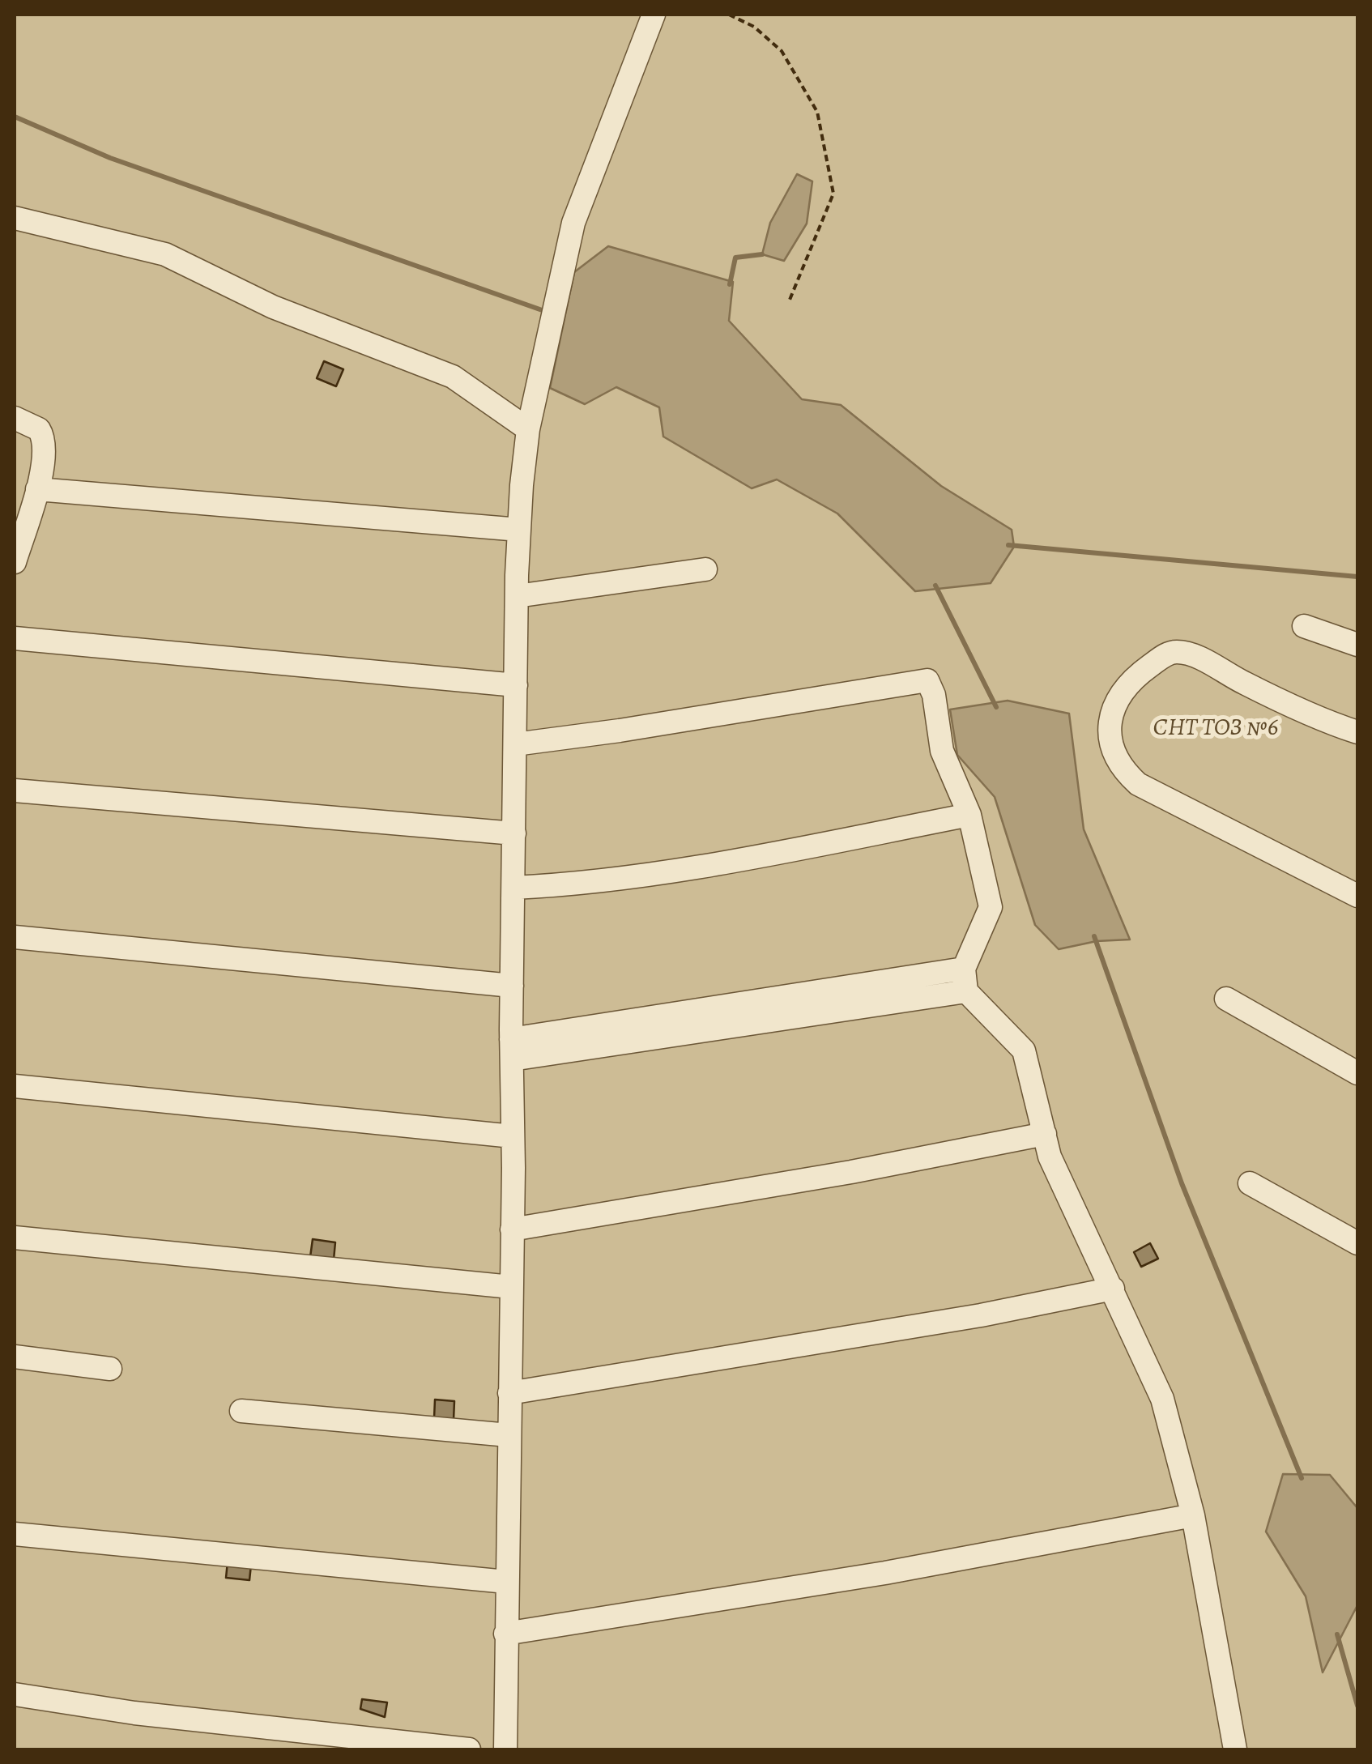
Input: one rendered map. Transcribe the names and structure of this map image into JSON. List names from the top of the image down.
{
  "parks": ["СНТ ТОЗ №6"]
}
